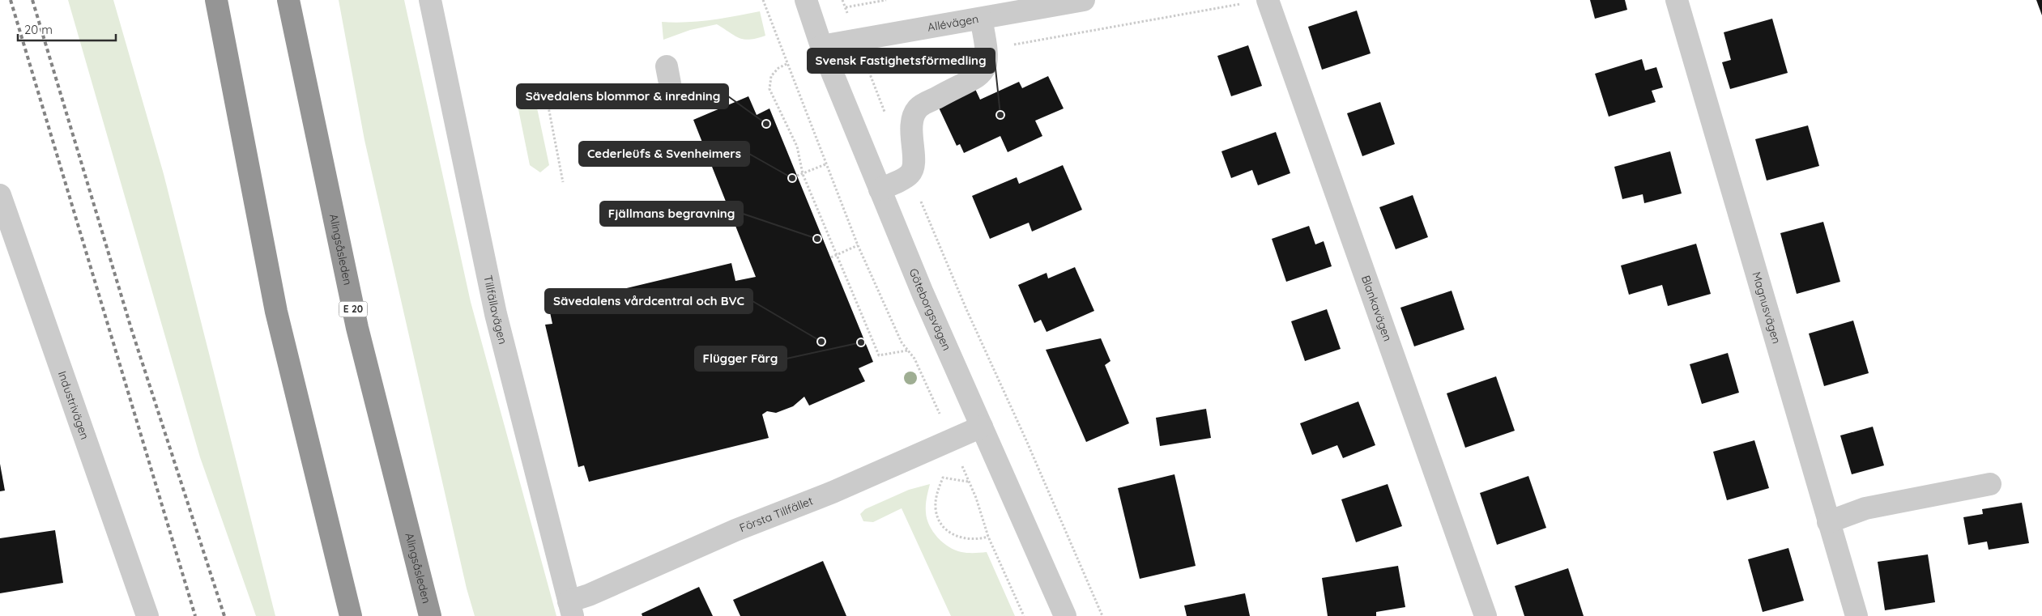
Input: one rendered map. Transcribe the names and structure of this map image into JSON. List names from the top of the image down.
{
  "streets": {
    "highway": ["Alingsåsleden", "E 20"],
    "street": [
      "Allévägen",
      "Blankavägen",
      "Magnusvägen",
      "Tillfällavägen",
      "Göteborgsvägen",
      "Industrivägen",
      "Första Tillfället"
    ]
  },
  "crossings": [
    ["Allévägen", "Göteborgsvägen"],
    ["Tillfällavägen", "Första Tillfället"],
    ["Göteborgsvägen", "Första Tillfället"]
  ],
  "places": [
    "Svensk Fastighetsförmedling",
    "Sävedalens blommor & inredning",
    "Cederleüfs & Svenheimers",
    "Fjällmans begravning",
    "Sävedalens vårdcentral och BVC",
    "Flügger Färg"
  ],
  "scale_bar": "20 m"
}
